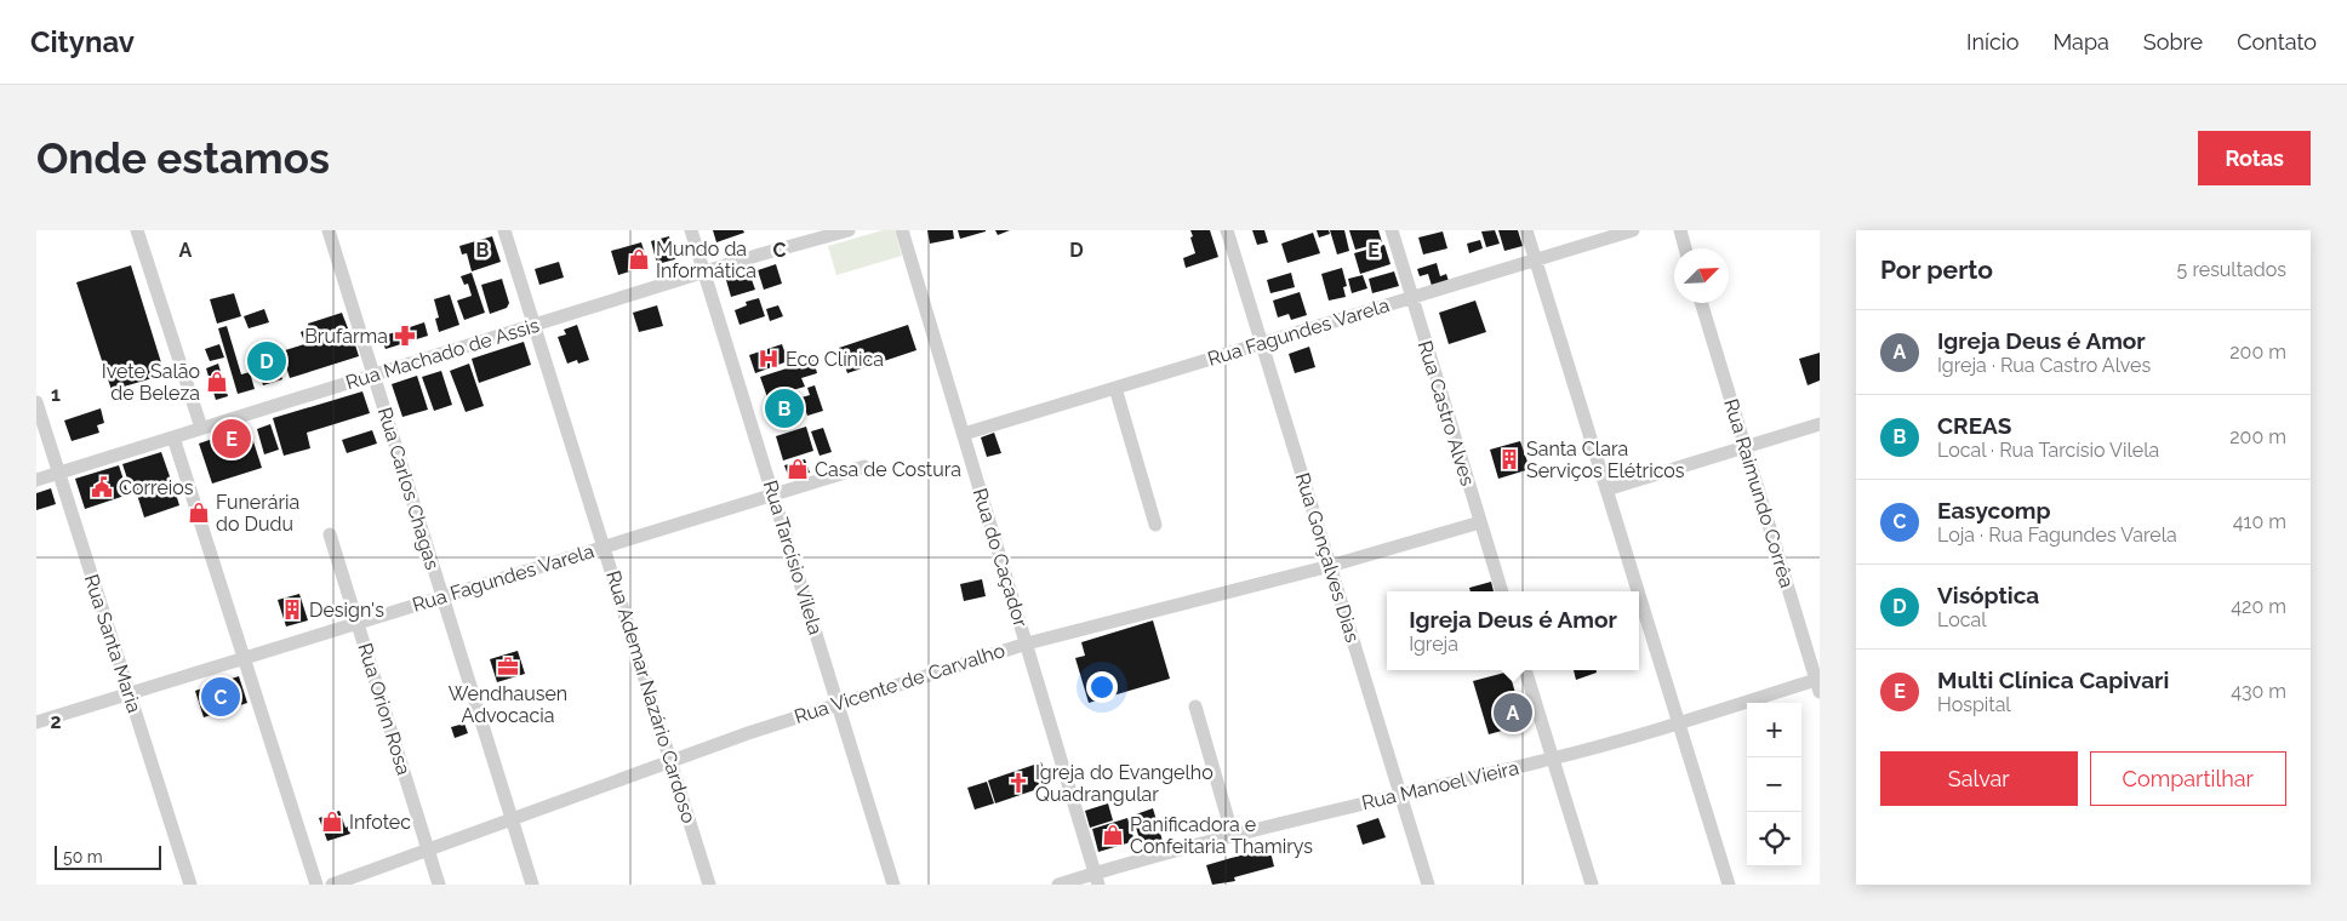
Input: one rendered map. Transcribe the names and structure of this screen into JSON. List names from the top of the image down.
{
  "streets": {
    "street": [
      "Rua Fagundes Varela",
      "Rua Machado de Assis",
      "Rua Castro Alves",
      "Rua Carlos Chagas",
      "Rua Raimundo Corrêa",
      "Rua Tarcísio Vilela",
      "Rua do Caçador",
      "Rua Gonçalves Dias",
      "Rua Santa Maria",
      "Rua Vicente de Carvalho",
      "Rua Ademar Nazário Cardoso",
      "Rua Orion Rosa",
      "Rua Manoel Vieira"
    ]
  },
  "crossings": [
    ["Rua Fagundes Varela", "Rua Castro Alves"],
    ["Rua Fagundes Varela", "Rua Carlos Chagas"],
    ["Rua Fagundes Varela", "Rua Tarcísio Vilela"],
    ["Rua Fagundes Varela", "Rua do Caçador"],
    ["Rua Fagundes Varela", "Rua Gonçalves Dias"],
    ["Rua Fagundes Varela", "Rua Santa Maria"],
    ["Rua Fagundes Varela", "Rua Ademar Nazário Cardoso"],
    ["Rua Fagundes Varela", "Rua Orion Rosa"],
    ["Rua Machado de Assis", "Rua Carlos Chagas"],
    ["Rua Machado de Assis", "Rua Tarcísio Vilela"],
    ["Rua Machado de Assis", "Rua Santa Maria"],
    ["Rua Machado de Assis", "Rua Ademar Nazário Cardoso"],
    ["Rua Castro Alves", "Rua Vicente de Carvalho"],
    ["Rua Carlos Chagas", "Rua Vicente de Carvalho"],
    ["Rua Raimundo Corrêa", "Rua Manoel Vieira"],
    ["Rua Tarcísio Vilela", "Rua Vicente de Carvalho"],
    ["Rua do Caçador", "Rua Vicente de Carvalho"],
    ["Rua do Caçador", "Rua Manoel Vieira"],
    ["Rua Gonçalves Dias", "Rua Vicente de Carvalho"],
    ["Rua Gonçalves Dias", "Rua Manoel Vieira"],
    ["Rua Vicente de Carvalho", "Rua Ademar Nazário Cardoso"],
    ["Rua Vicente de Carvalho", "Rua Orion Rosa"]
  ],
  "places": {
    "shop": [
      "Mundo da Informática",
      "Ivete Salão de Beleza",
      "Casa de Costura",
      "Funerária do Dudu",
      "Infotec",
      "Panificadora e Confeitaria Thamirys"
    ],
    "pharmacy": ["Brufarma"],
    "hospital": ["Eco Clínica"],
    "building": ["Santa Clara Serviços Elétricos", "Design's"],
    "public building": ["Correios"],
    "office": ["Wendhausen Advocacia"],
    "church": ["Igreja do Evangelho Quadrangular"]
  },
  "scale_bar": "50 m",
  "north": "top right",
  "page": {
    "header": "Citynav",
    "nav": [
      "Início",
      "Mapa",
      "Sobre",
      "Contato"
    ],
    "buttons": [
      "Rotas",
      ["Salvar", "Compartilhar"]
    ],
    "title": "Onde estamos",
    "heading": ["Por perto", "5 resultados"],
    "list": [
      {
        "mark": "A",
        "name": "Igreja Deus é Amor",
        "note": "Igreja · Rua Castro Alves",
        "value": "200 m"
      },
      {
        "mark": "B",
        "name": "CREAS",
        "note": "Local · Rua Tarcísio Vilela",
        "value": "200 m"
      },
      {
        "mark": "C",
        "name": "Easycomp",
        "note": "Loja · Rua Fagundes Varela",
        "value": "410 m"
      },
      {
        "mark": "D",
        "name": "Visóptica",
        "note": "Local",
        "value": "420 m"
      },
      {
        "mark": "E",
        "name": "Multi Clínica Capivari",
        "note": "Hospital",
        "value": "430 m"
      }
    ],
    "pins": [
      "D",
      "B",
      "E",
      "C",
      "A"
    ],
    "popup": ["Igreja Deus é Amor", "Igreja"],
    "map_buttons": ["+", "−"],
    "scale": "50 m"
  },
  "grid": {
    "columns": [
      "A",
      "B",
      "C",
      "D",
      "E"
    ],
    "rows": ["1", "2"]
  }
}
